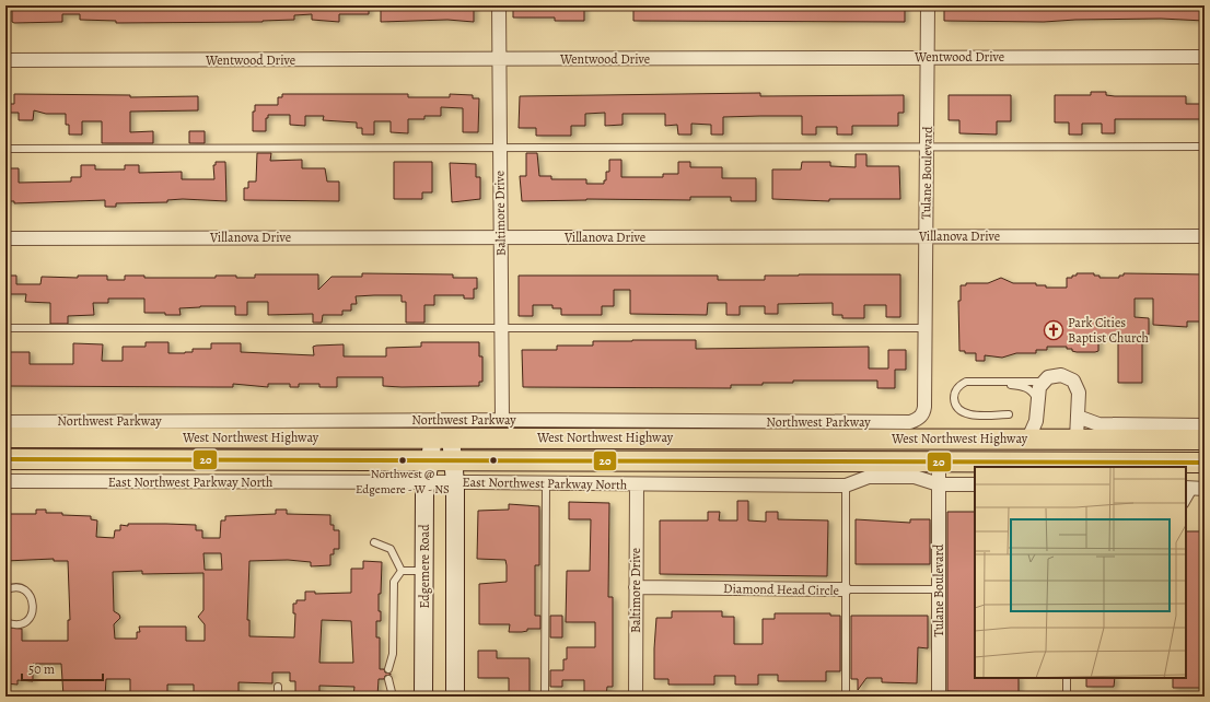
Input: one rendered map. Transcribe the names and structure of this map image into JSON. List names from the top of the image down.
{
  "streets": {
    "main road": ["West Northwest Highway"],
    "street": [
      "Wentwood Drive",
      "Tulane Boulevard",
      "Baltimore Drive",
      "Villanova Drive",
      "Northwest Parkway",
      "East Northwest Parkway North",
      "Edgemere Road",
      "Diamond Head Circle"
    ]
  },
  "crossings": [
    ["Wentwood Drive", "Tulane Boulevard"],
    ["Wentwood Drive", "Baltimore Drive"],
    ["Tulane Boulevard", "Villanova Drive"],
    ["Tulane Boulevard", "Northwest Parkway"],
    ["Tulane Boulevard", "West Northwest Highway"],
    ["Tulane Boulevard", "East Northwest Parkway North"],
    ["Baltimore Drive", "Villanova Drive"],
    ["Baltimore Drive", "Northwest Parkway"],
    ["Baltimore Drive", "East Northwest Parkway North"],
    ["Baltimore Drive", "Diamond Head Circle"],
    ["West Northwest Highway", "Edgemere Road"],
    ["East Northwest Parkway North", "Edgemere Road"]
  ],
  "places": {
    "church": ["Park Cities Baptist Church"],
    "other": ["Northwest @ Edgemere - W - NS"]
  },
  "lines": ["transit line 20"],
  "scale_bar": "50 m"
}
